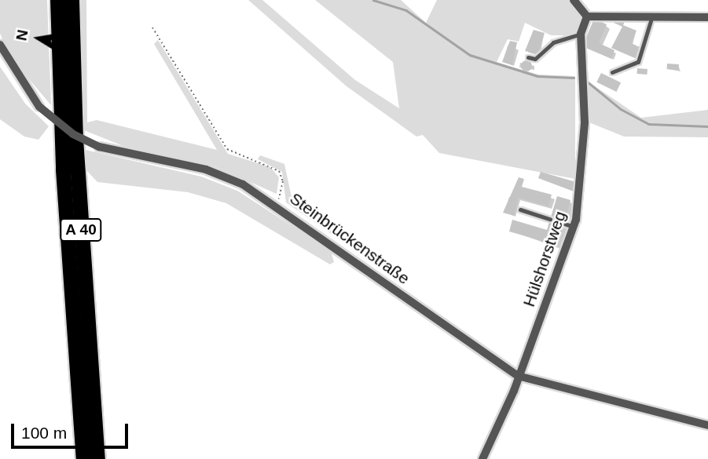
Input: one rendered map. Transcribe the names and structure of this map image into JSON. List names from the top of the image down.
{
  "streets": {
    "highway": ["A 40"],
    "street": ["Steinbrückenstraße", "Hülshorstweg"]
  },
  "crossings": [
    ["Steinbrückenstraße", "Hülshorstweg"]
  ],
  "scale_bar": "100 m",
  "north": "left"
}
